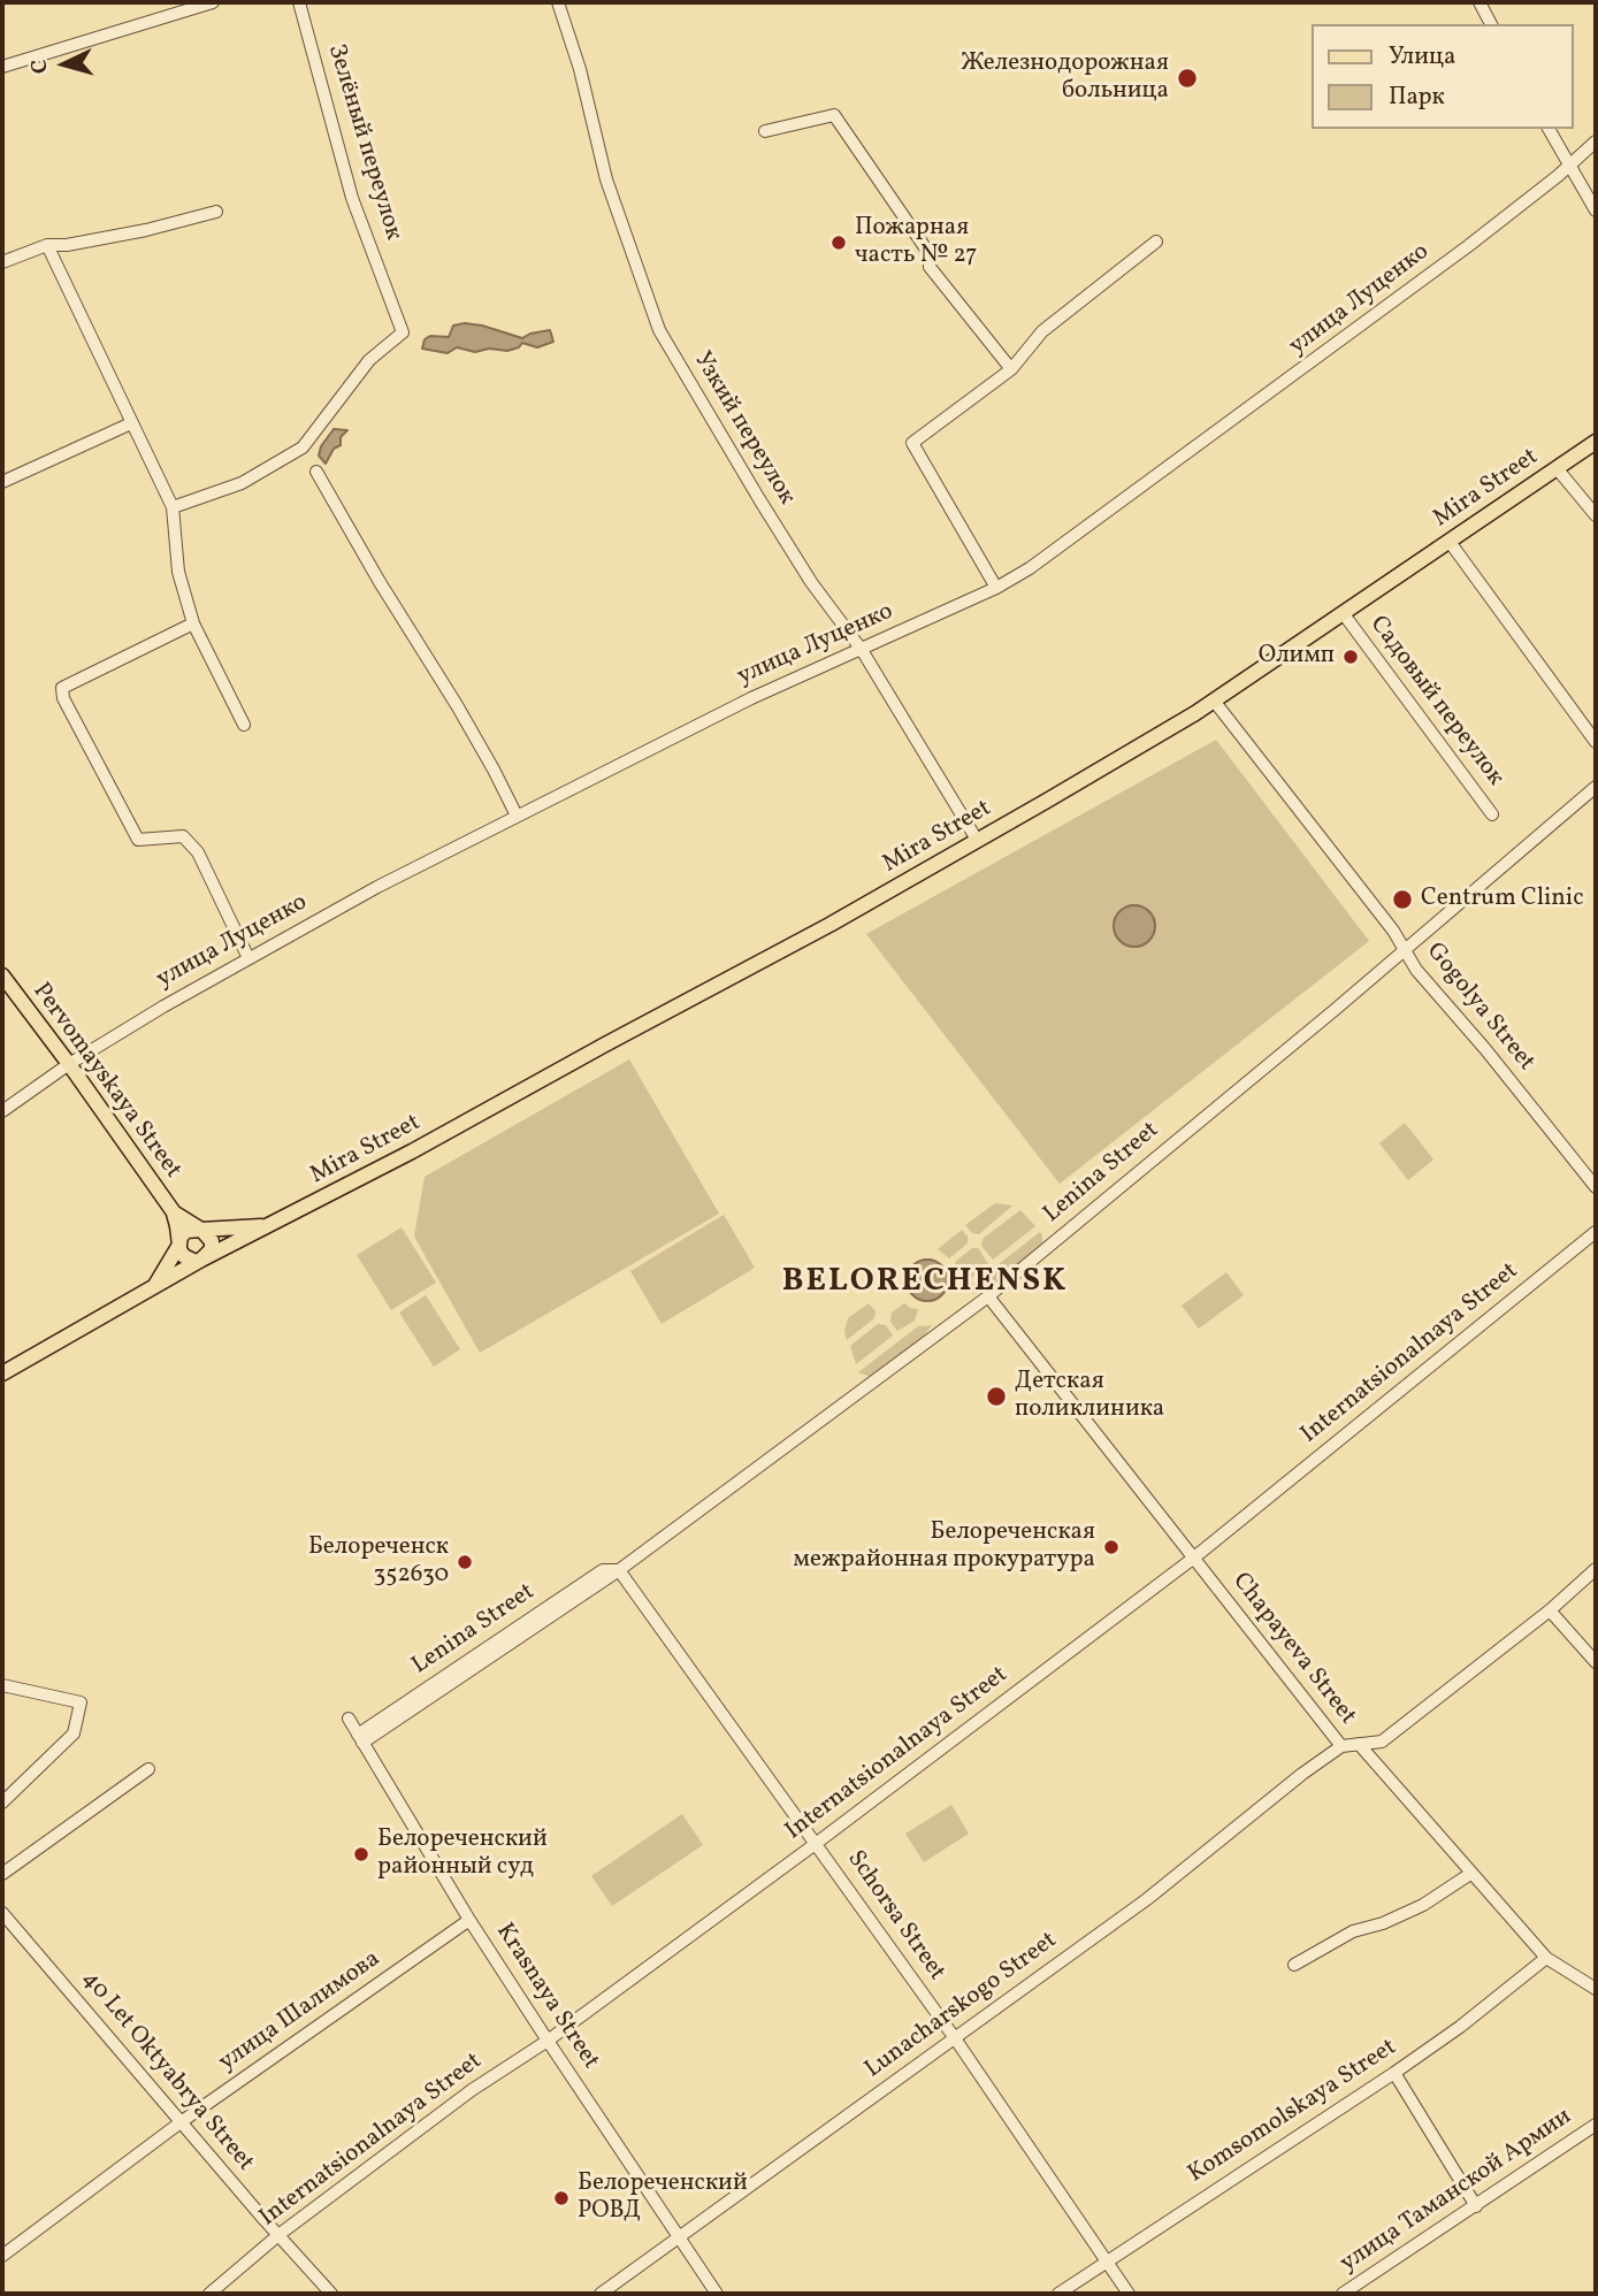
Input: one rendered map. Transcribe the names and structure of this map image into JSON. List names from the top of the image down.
{
  "streets": {
    "main road": ["Mira Street", "Pervomayskaya Street"],
    "street": [
      "Зелёный переулок",
      "улица Луценко",
      "Узкий переулок",
      "Садовый переулок",
      "Gogolya Street",
      "Lenina Street",
      "Internatsionalnaya Street",
      "Chapayeva Street",
      "Schorsa Street",
      "Krasnaya Street",
      "Lunacharskogo Street",
      "улица Шалимова",
      "40 Let Oktyabrya Street",
      "Komsomolskaya Street",
      "улица Таманской Армии"
    ]
  },
  "crossings": [
    ["улица Луценко", "Узкий переулок"],
    ["улица Луценко", "Pervomayskaya Street"],
    ["Узкий переулок", "Mira Street"],
    ["Mira Street", "Садовый переулок"],
    ["Mira Street", "Gogolya Street"],
    ["Mira Street", "Pervomayskaya Street"],
    ["Gogolya Street", "Lenina Street"],
    ["Lenina Street", "Chapayeva Street"],
    ["Lenina Street", "Schorsa Street"],
    ["Lenina Street", "Krasnaya Street"],
    ["Internatsionalnaya Street", "Chapayeva Street"],
    ["Internatsionalnaya Street", "Schorsa Street"],
    ["Internatsionalnaya Street", "Krasnaya Street"],
    ["Internatsionalnaya Street", "40 Let Oktyabrya Street"],
    ["Chapayeva Street", "Lunacharskogo Street"],
    ["Chapayeva Street", "Komsomolskaya Street"],
    ["Schorsa Street", "Lunacharskogo Street"],
    ["Schorsa Street", "Komsomolskaya Street"],
    ["Krasnaya Street", "Lunacharskogo Street"],
    ["Krasnaya Street", "улица Шалимова"],
    ["улица Шалимова", "40 Let Oktyabrya Street"]
  ],
  "districts": ["BELORECHENSK"],
  "places": [
    "Железнодорожная больница",
    "Пожарная часть № 27",
    "Олимп",
    "Centrum Clinic",
    "Детская поликлиника",
    "Белореченская межрайонная прокуратура",
    "Белореченск 352630",
    "Белореченский районный суд",
    "Белореченский РОВД"
  ],
  "legend": ["Улица", "Парк"],
  "north": "left"
}
